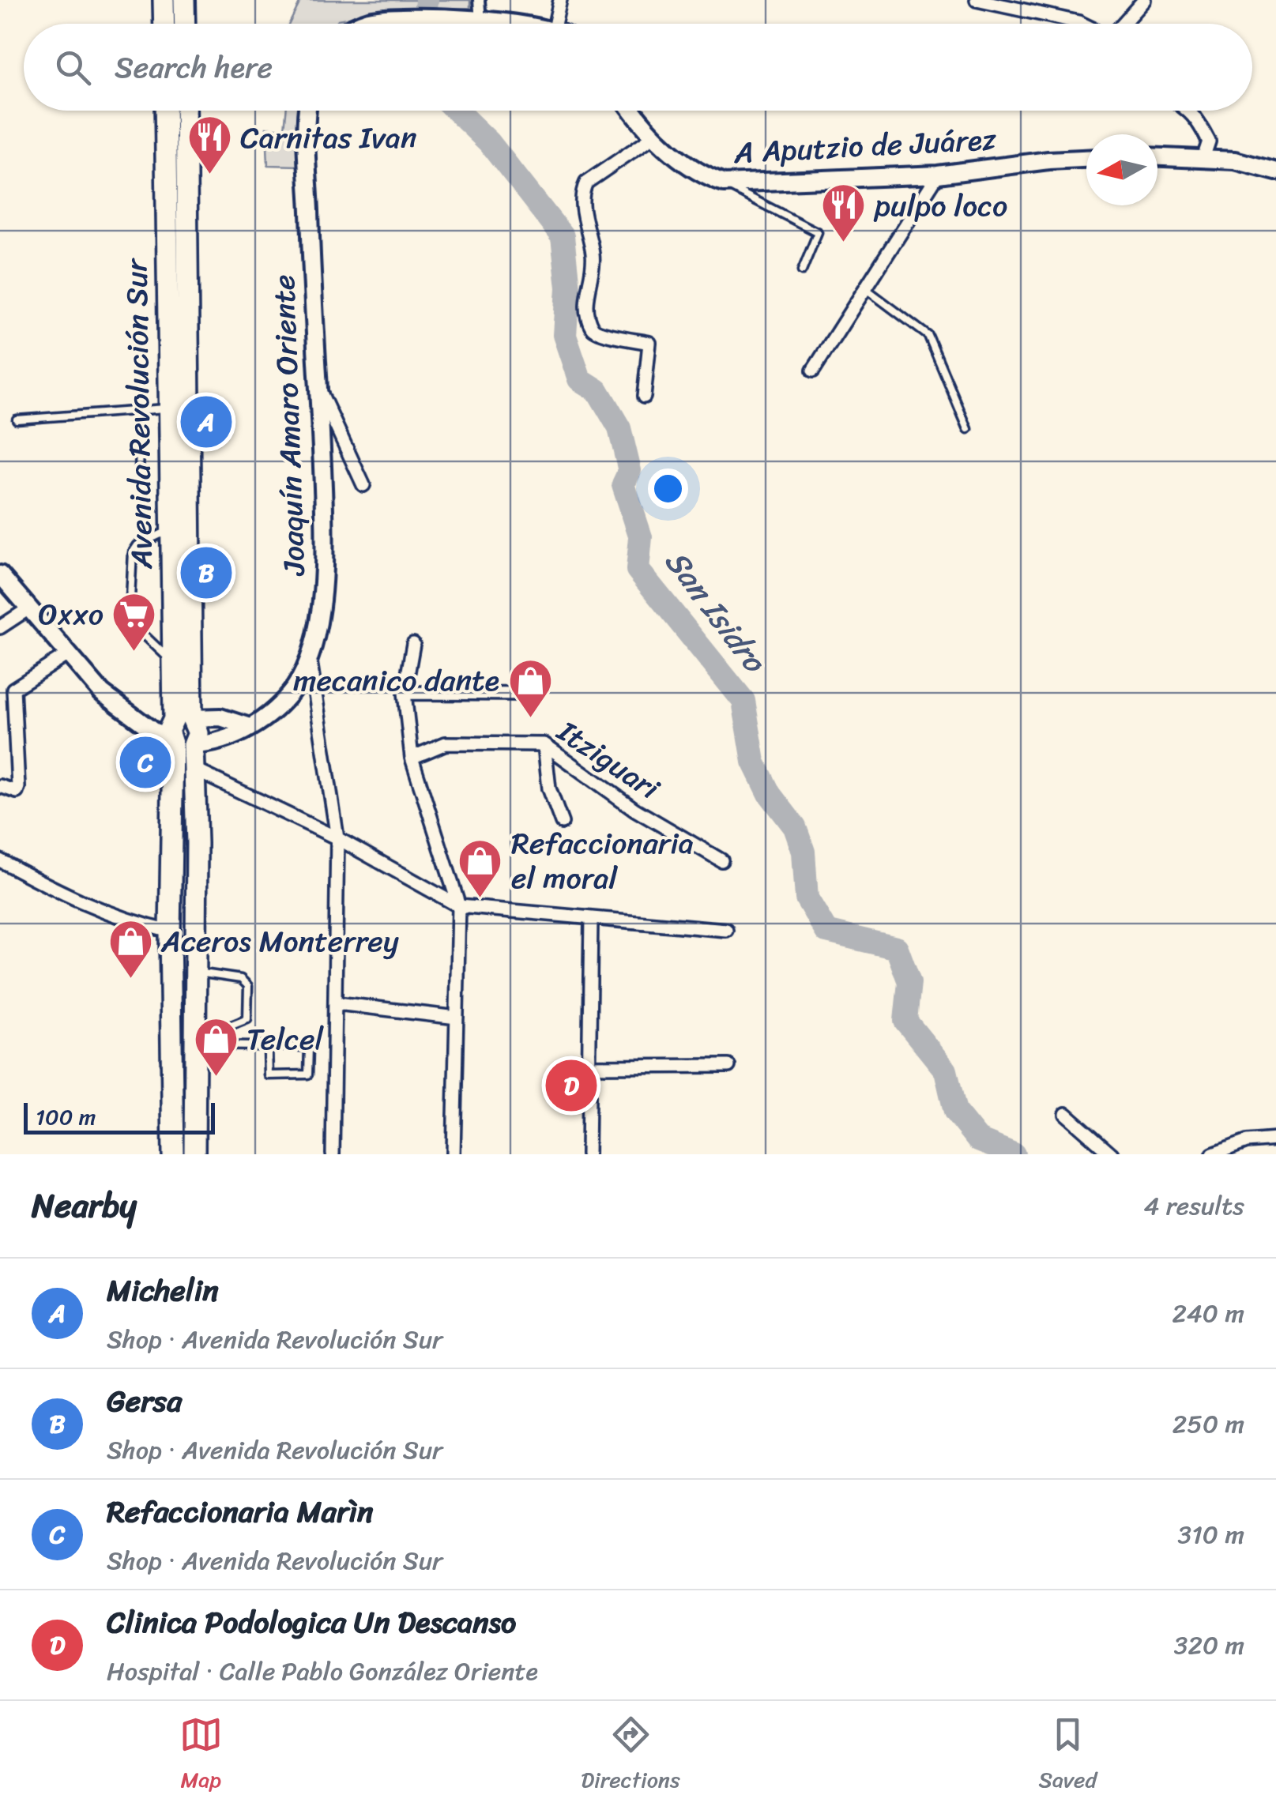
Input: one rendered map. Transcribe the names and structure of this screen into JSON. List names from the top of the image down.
{
  "streets": {
    "main road": ["Avenida Revolución Sur"],
    "street": ["A Aputzio de Juárez", "Joaquín Amaro Oriente", "Itziguari"]
  },
  "crossings": [
    ["Avenida Revolución Sur", "Joaquín Amaro Oriente"]
  ],
  "water": ["San Isidro"],
  "places": {
    "restaurant": ["Carnitas Ivan", "pulpo loco"],
    "supermarket": ["Oxxo"],
    "shop": [
      "mecanico dante",
      "Refaccionaria el moral",
      "Aceros Monterrey",
      "Telcel"
    ]
  },
  "scale_bar": "100 m",
  "north": "left",
  "page": {
    "search": "Search here",
    "pins": [
      "A",
      "B",
      "C",
      "D"
    ],
    "scale": "100 m",
    "heading": ["Nearby", "4 results"],
    "list": [
      {
        "mark": "A",
        "name": "Michelin",
        "note": "Shop · Avenida Revolución Sur",
        "value": "240 m"
      },
      {
        "mark": "B",
        "name": "Gersa",
        "note": "Shop · Avenida Revolución Sur",
        "value": "250 m"
      },
      {
        "mark": "C",
        "name": "Refaccionaria Marìn",
        "note": "Shop · Avenida Revolución Sur",
        "value": "310 m"
      },
      {
        "mark": "D",
        "name": "Clinica Podologica Un Descanso",
        "note": "Hospital · Calle Pablo González Oriente",
        "value": "320 m"
      }
    ],
    "nav": ["Map", "Directions", "Saved"]
  }
}
